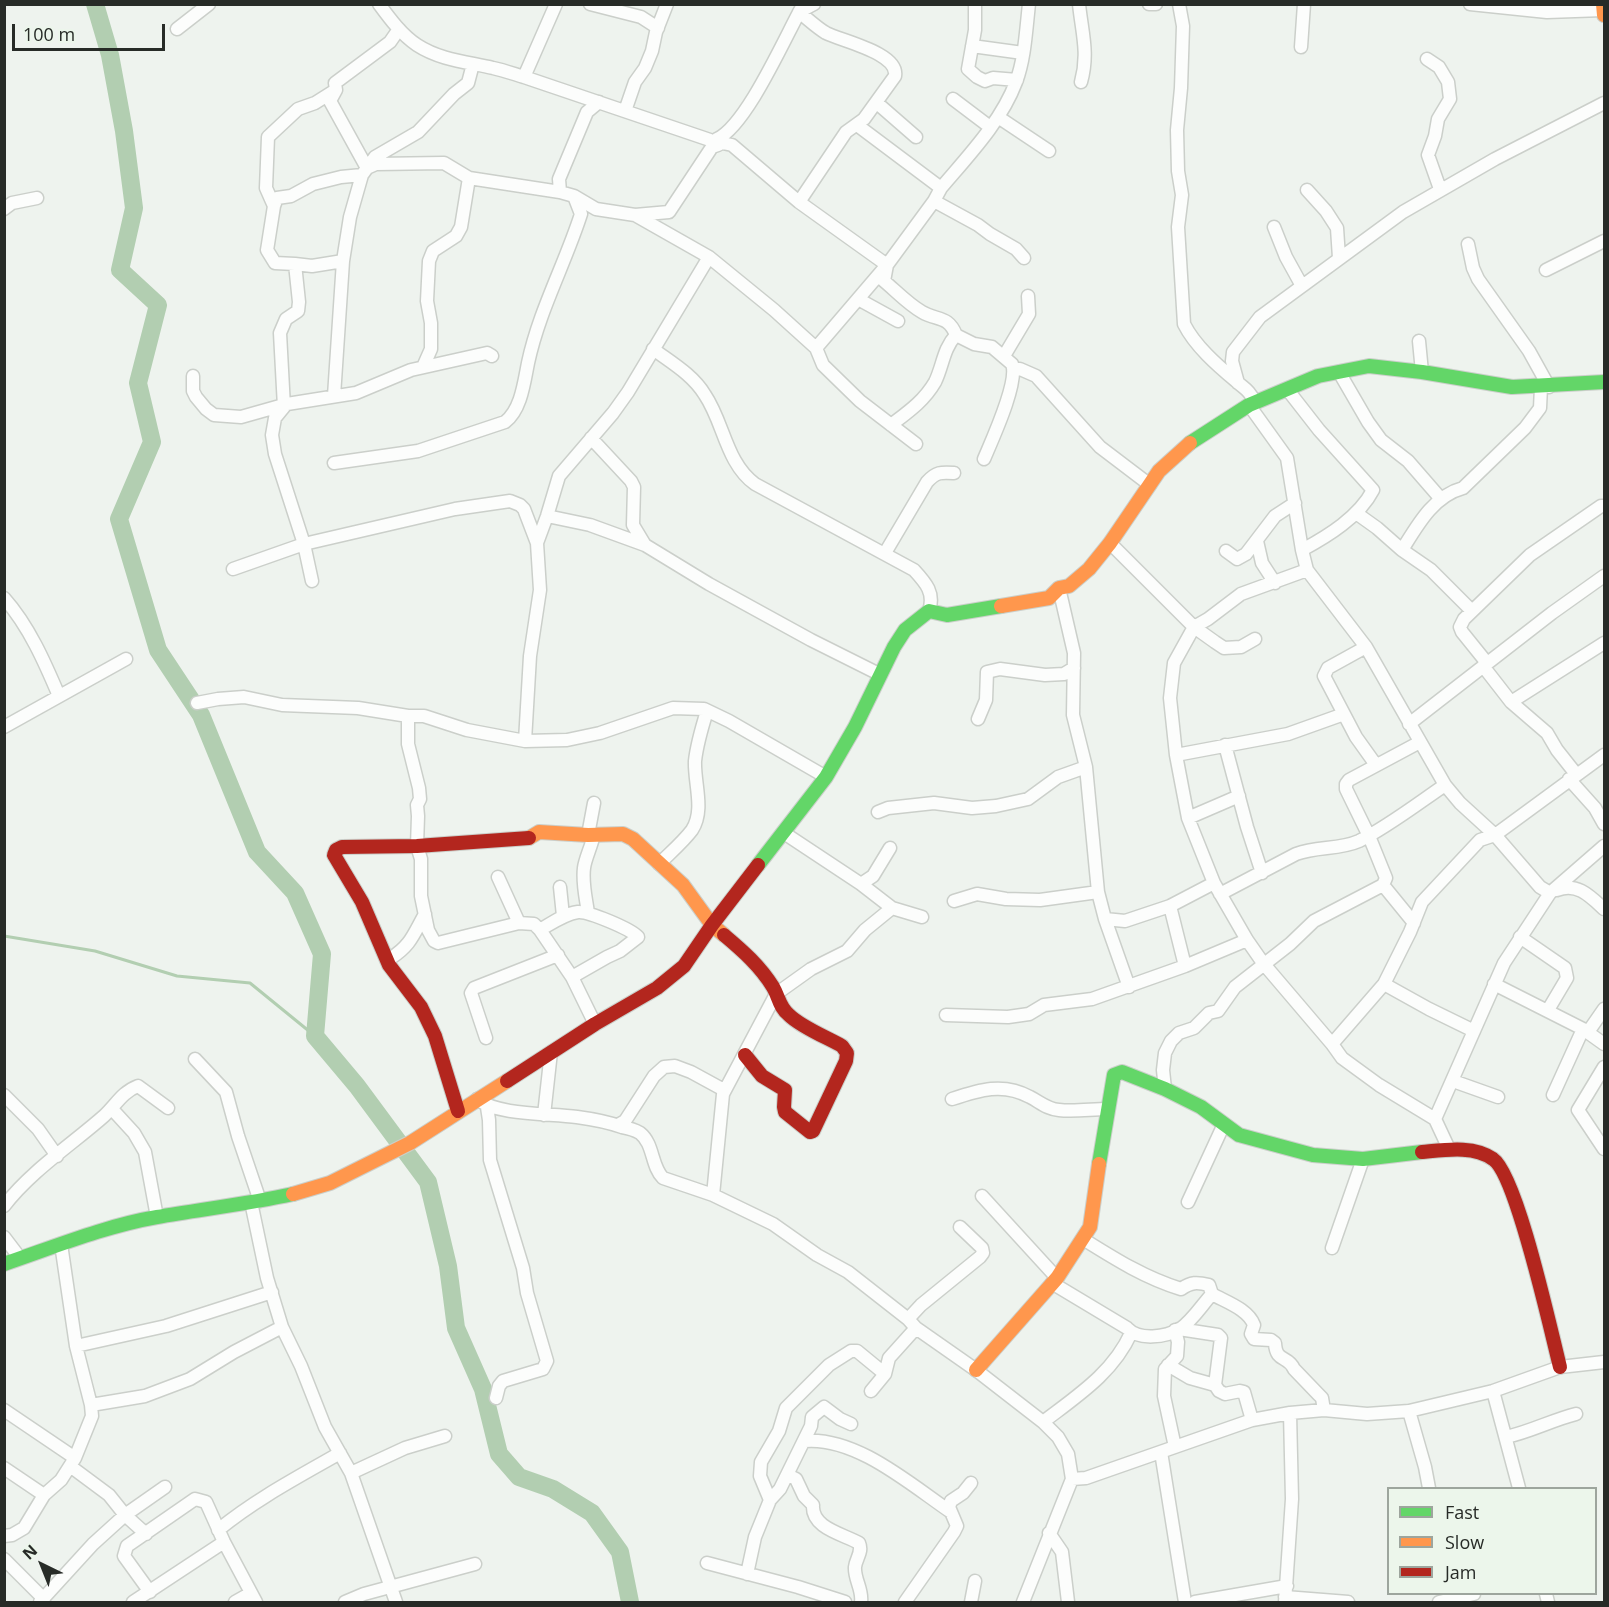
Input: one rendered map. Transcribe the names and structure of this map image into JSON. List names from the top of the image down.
{
  "legend": ["Fast", "Slow", "Jam"],
  "scale_bar": "100 m",
  "north": "top left"
}
